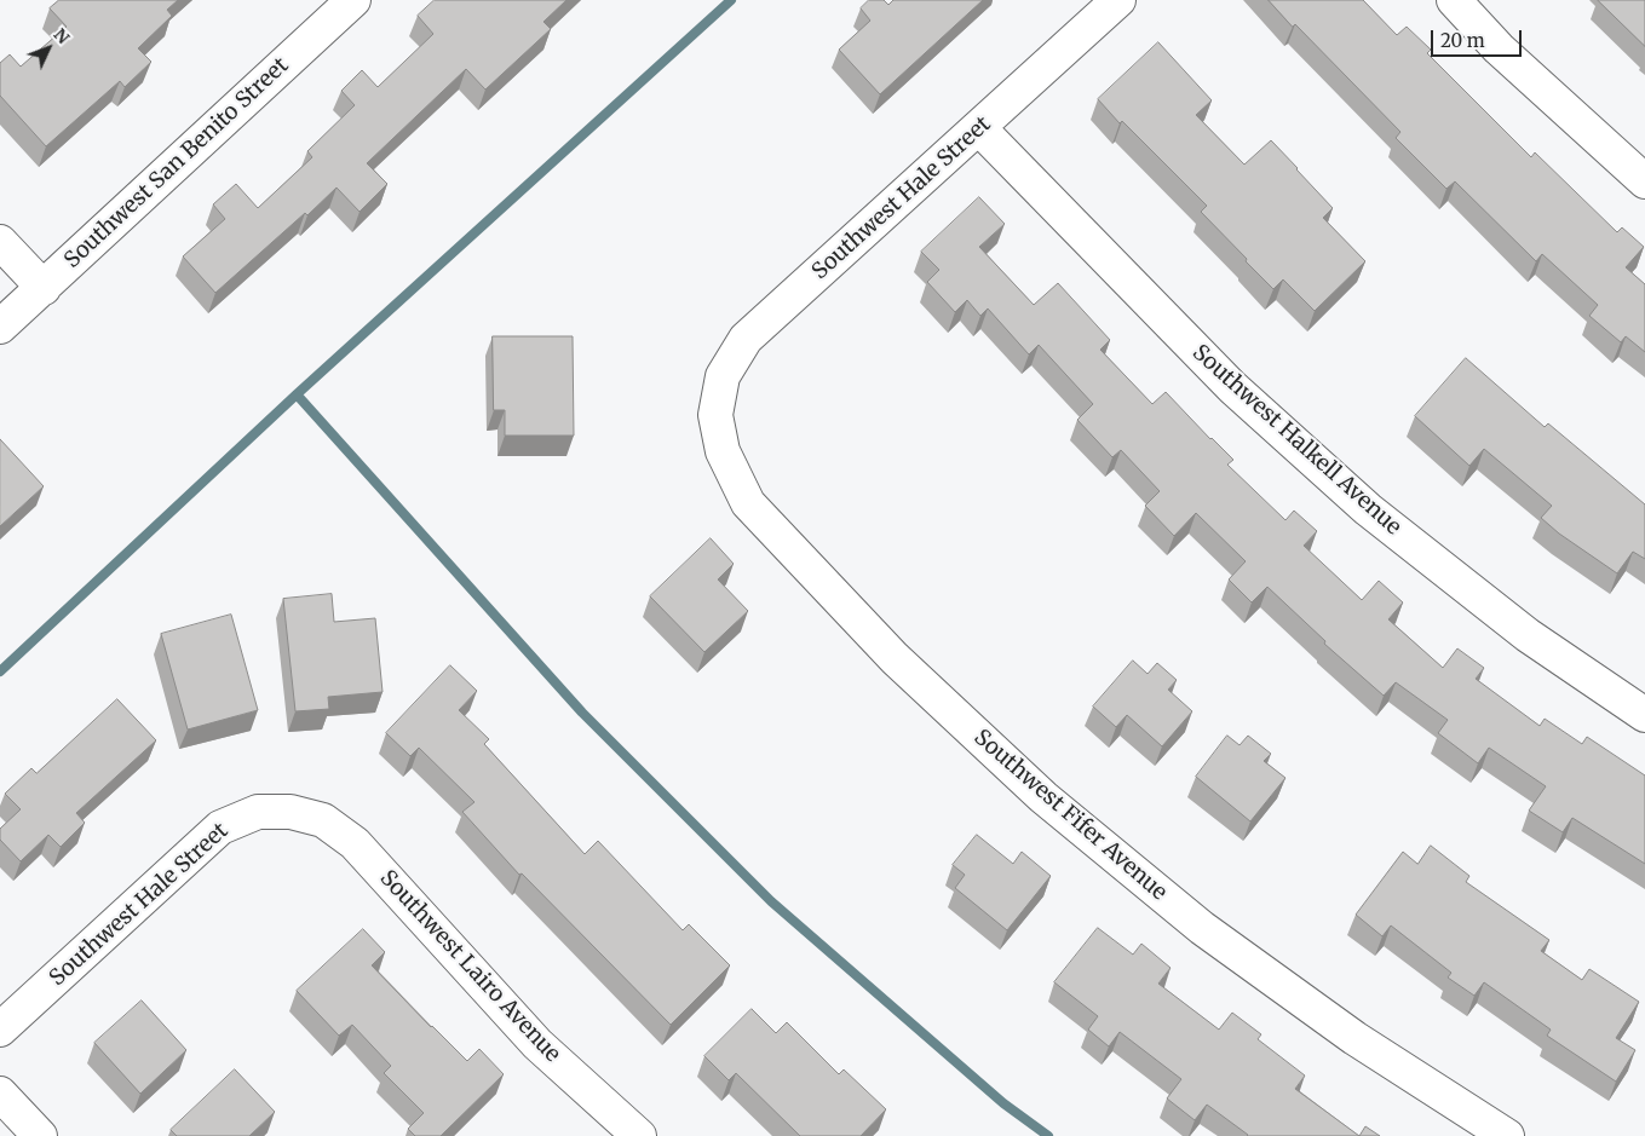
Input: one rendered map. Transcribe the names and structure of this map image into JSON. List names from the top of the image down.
{
  "streets": {
    "street": [
      "Southwest San Benito Street",
      "Southwest Hale Street",
      "Southwest Halkell Avenue",
      "Southwest Fifer Avenue",
      "Southwest Lairo Avenue"
    ]
  },
  "crossings": [
    ["Southwest Hale Street", "Southwest Halkell Avenue"],
    ["Southwest Hale Street", "Southwest Fifer Avenue"],
    ["Southwest Hale Street", "Southwest Lairo Avenue"]
  ],
  "scale_bar": "20 m",
  "north": "top right"
}
